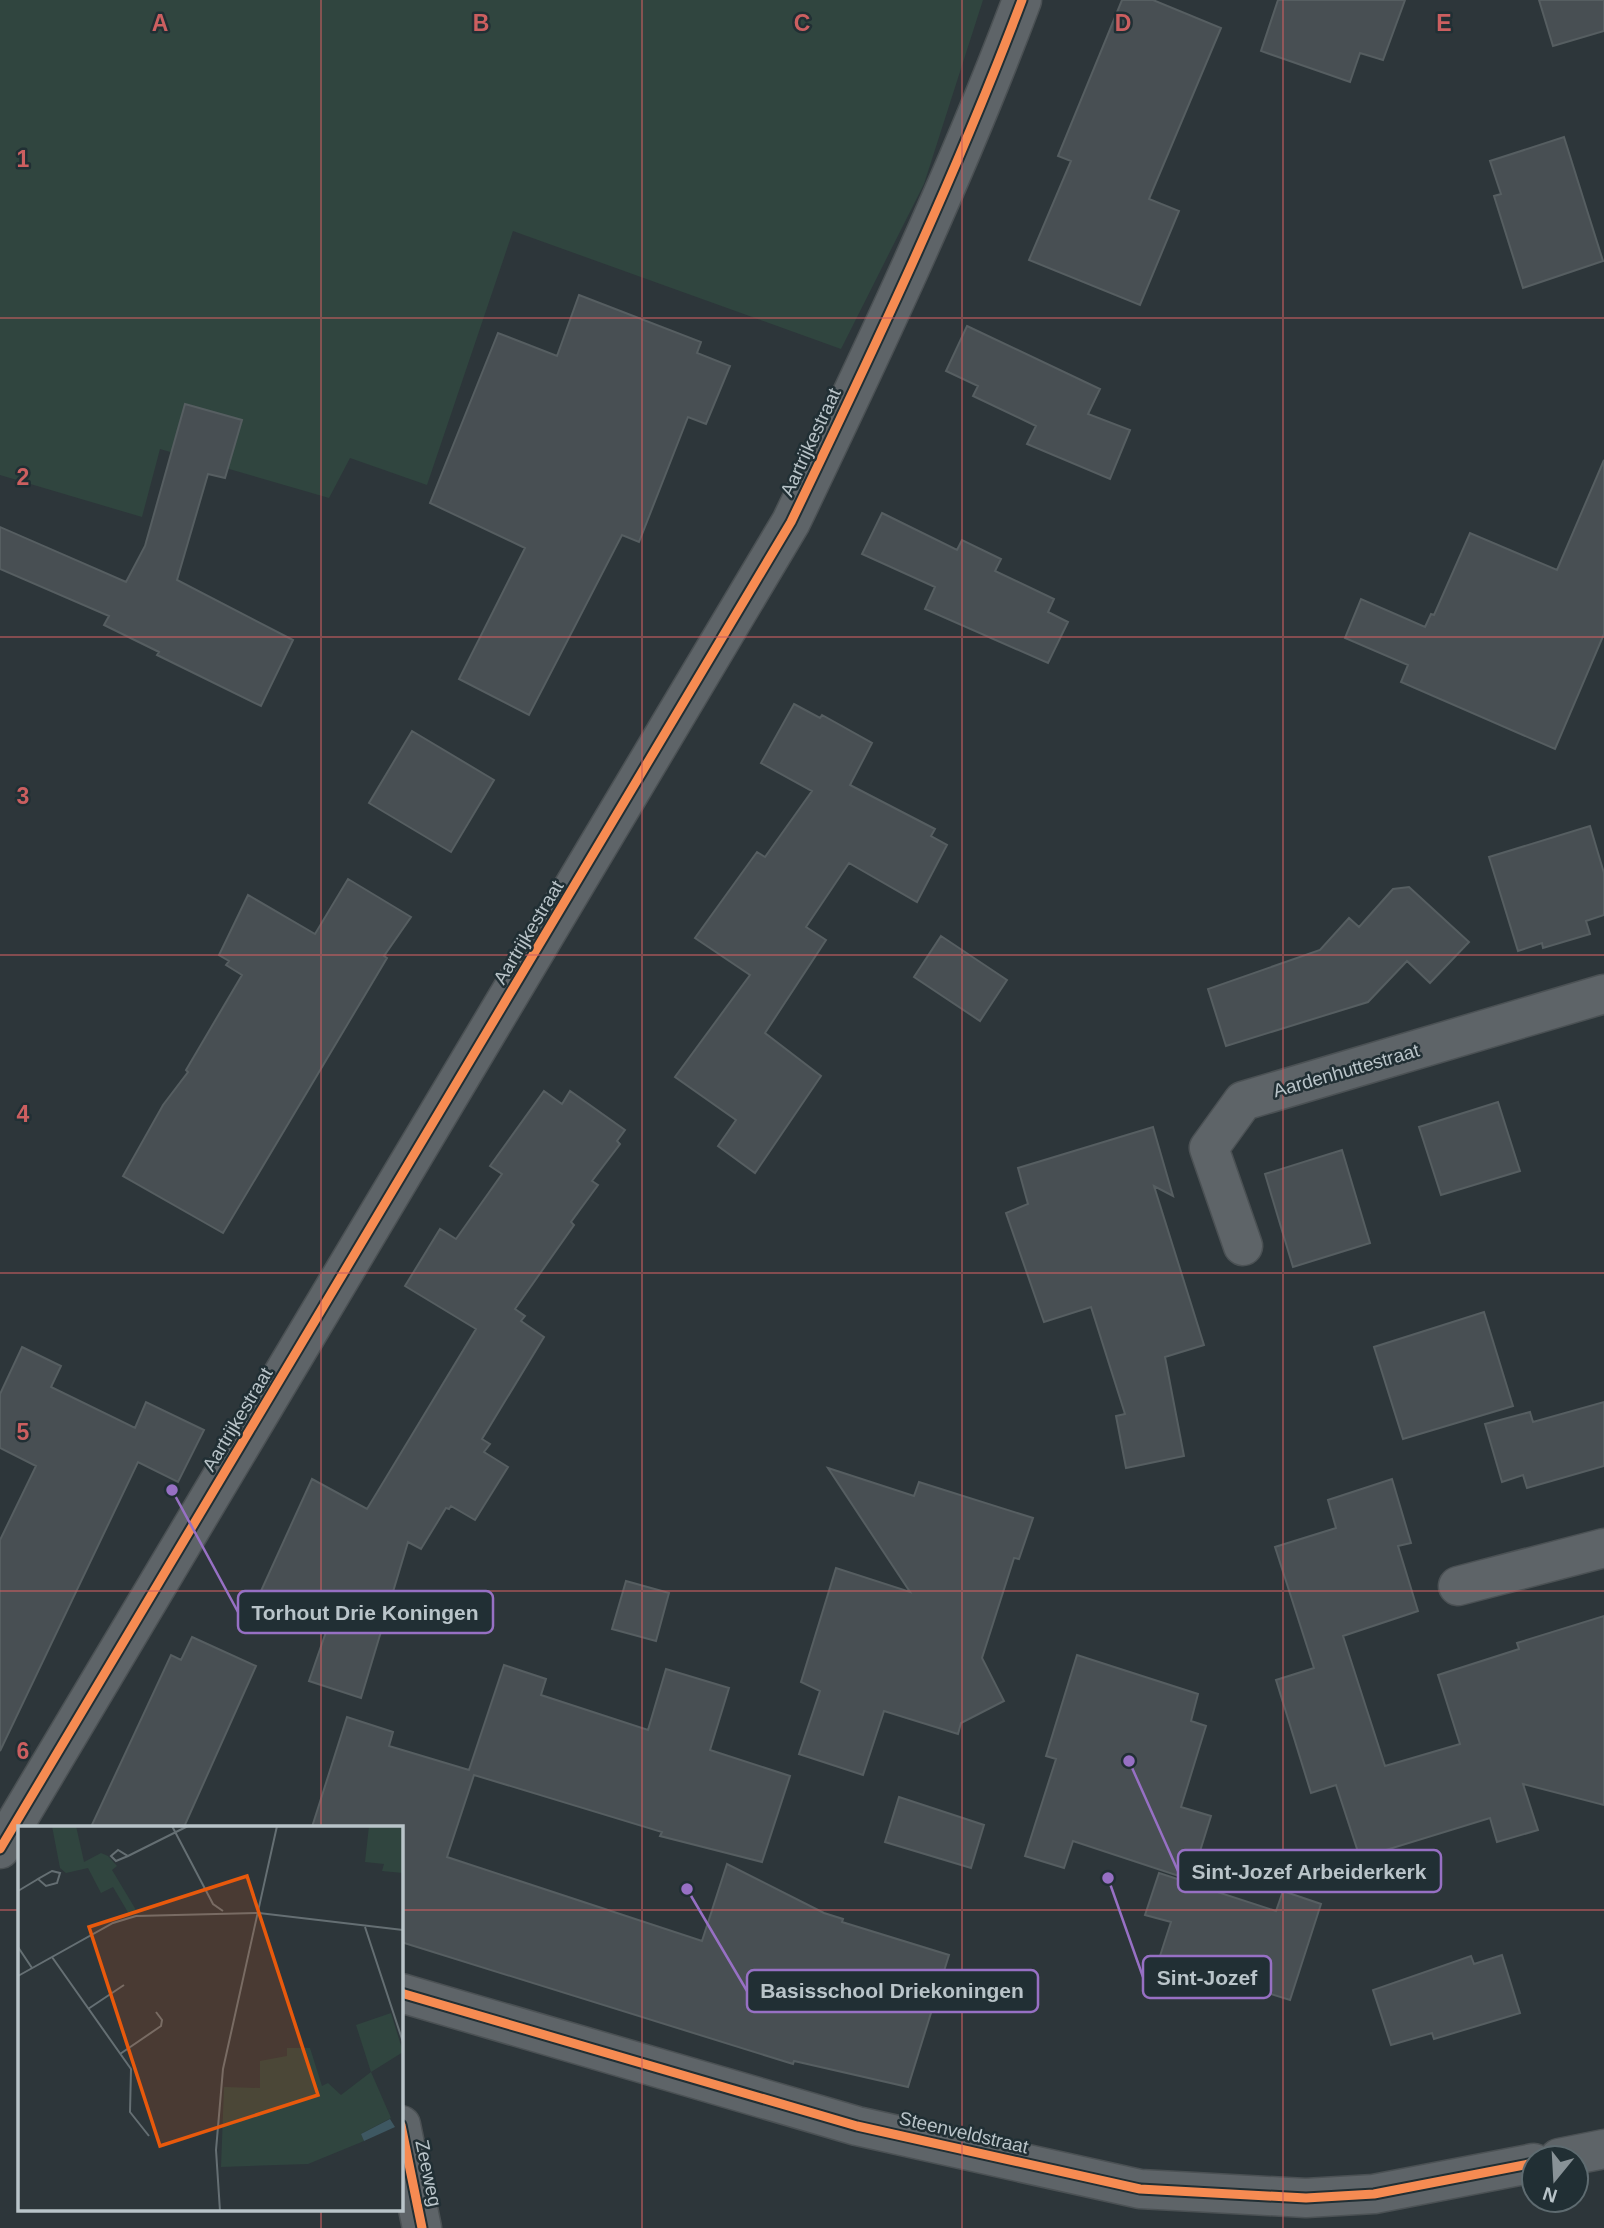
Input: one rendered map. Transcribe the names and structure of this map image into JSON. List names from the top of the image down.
{
  "streets": {
    "street": [
      "Aartrijkestraat",
      "Aardenhuttestraat",
      "Steenveldstraat",
      "Zeeweg"
    ]
  },
  "places": [
    "Torhout Drie Koningen",
    "Sint-Jozef Arbeiderkerk",
    "Sint-Jozef",
    "Basisschool Driekoningen"
  ],
  "north": "bottom",
  "grid": {
    "columns": [
      "A",
      "B",
      "C",
      "D",
      "E"
    ],
    "rows": [
      "1",
      "2",
      "3",
      "4",
      "5",
      "6"
    ]
  }
}
